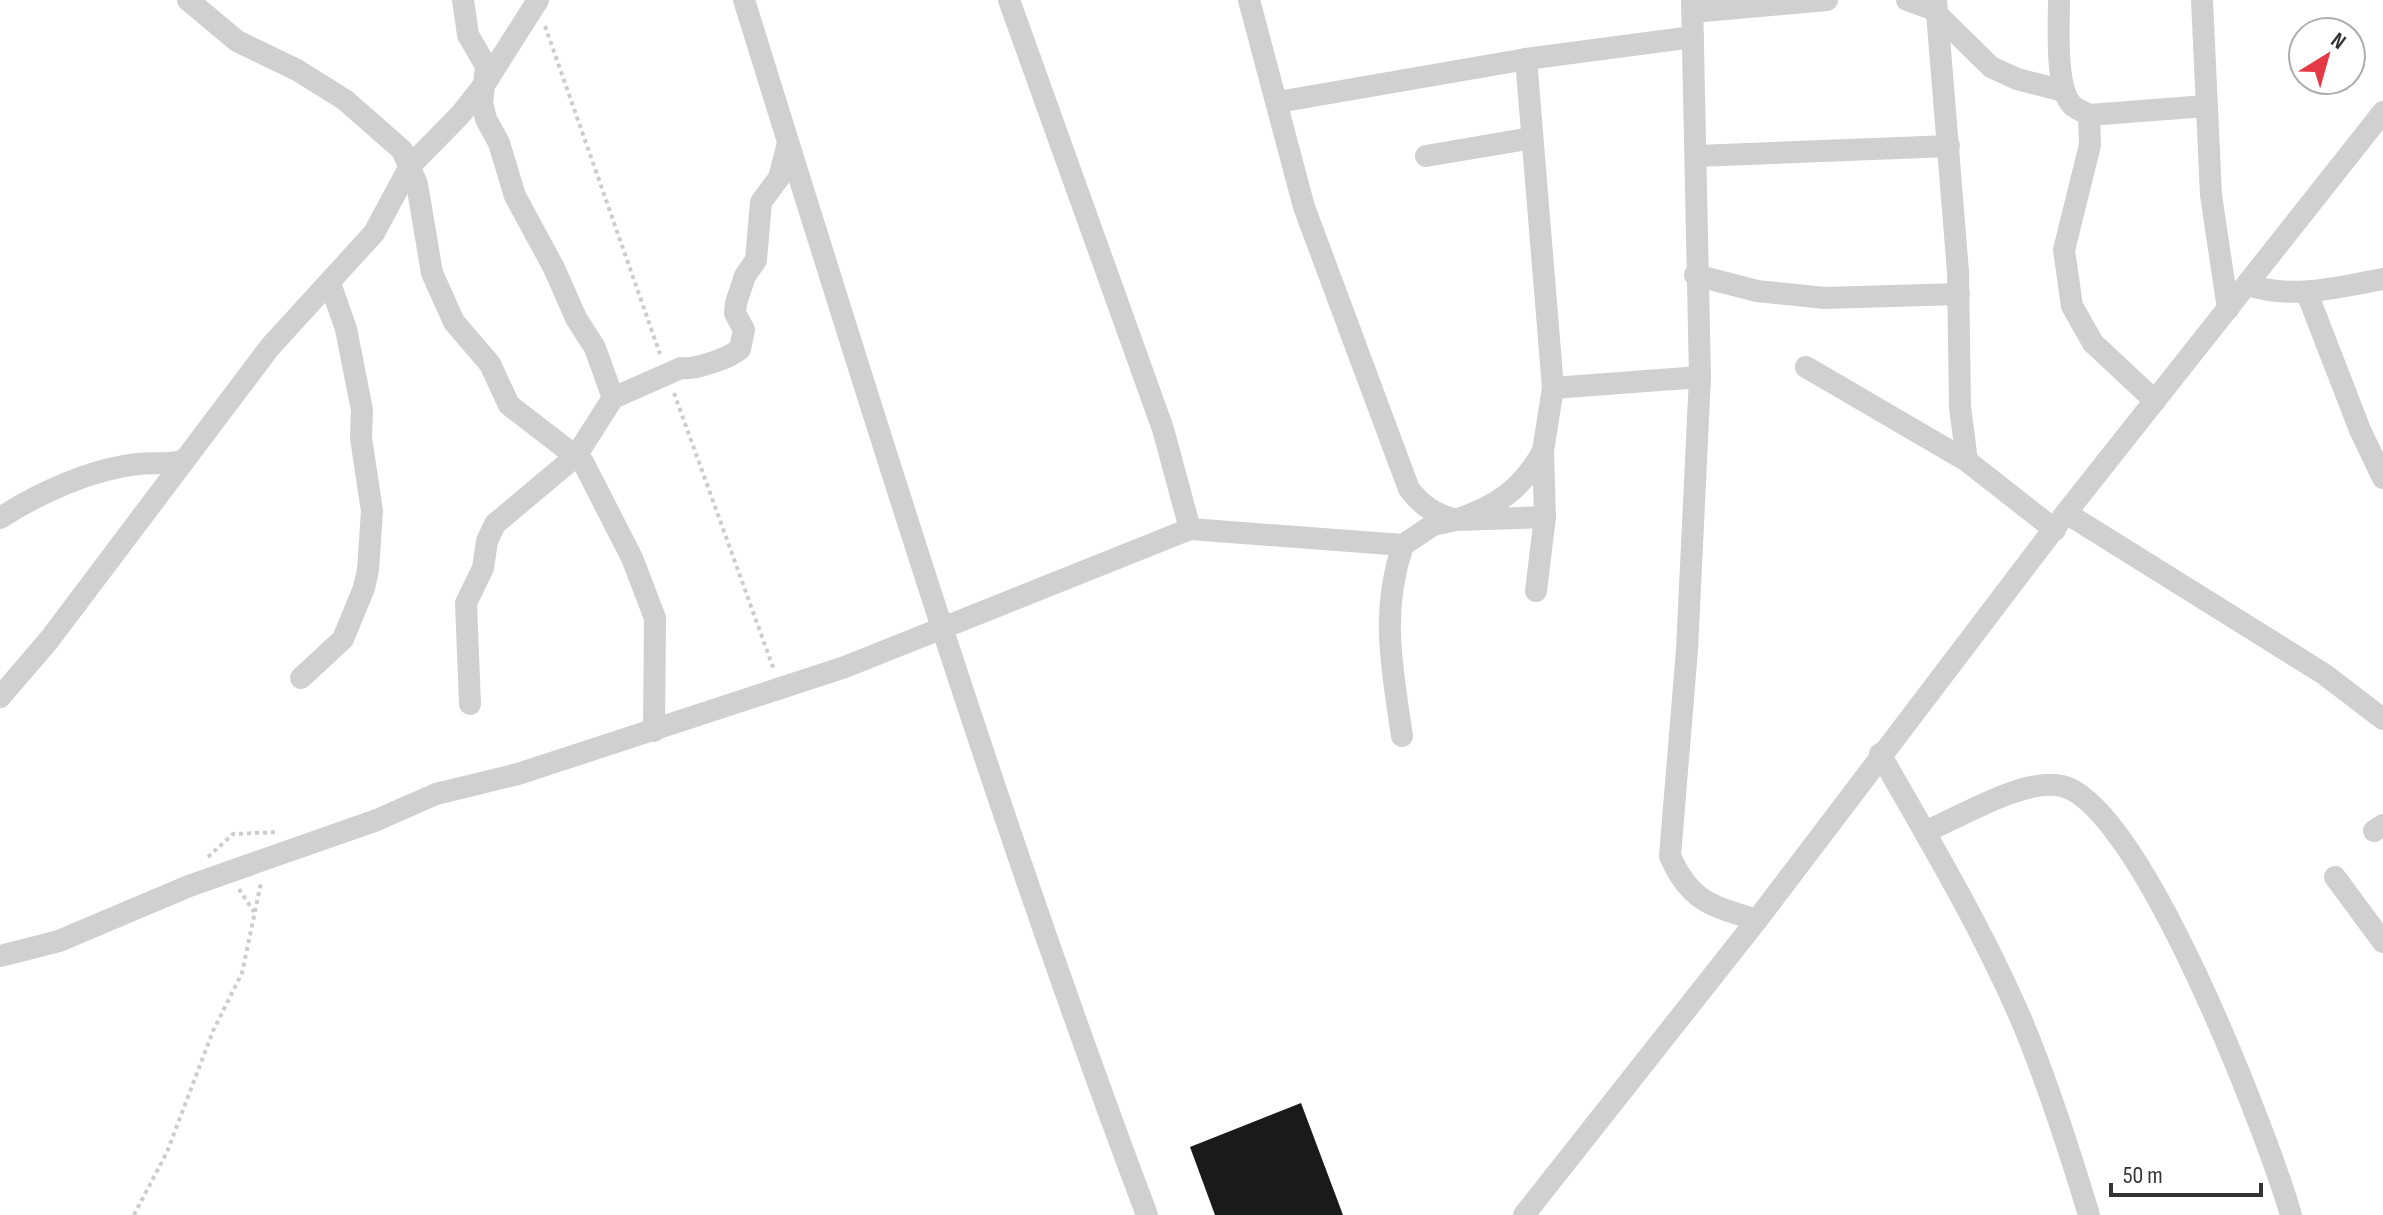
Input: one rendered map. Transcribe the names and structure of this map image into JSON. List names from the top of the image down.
{
  "scale_bar": "50 m",
  "north": "top right"
}
